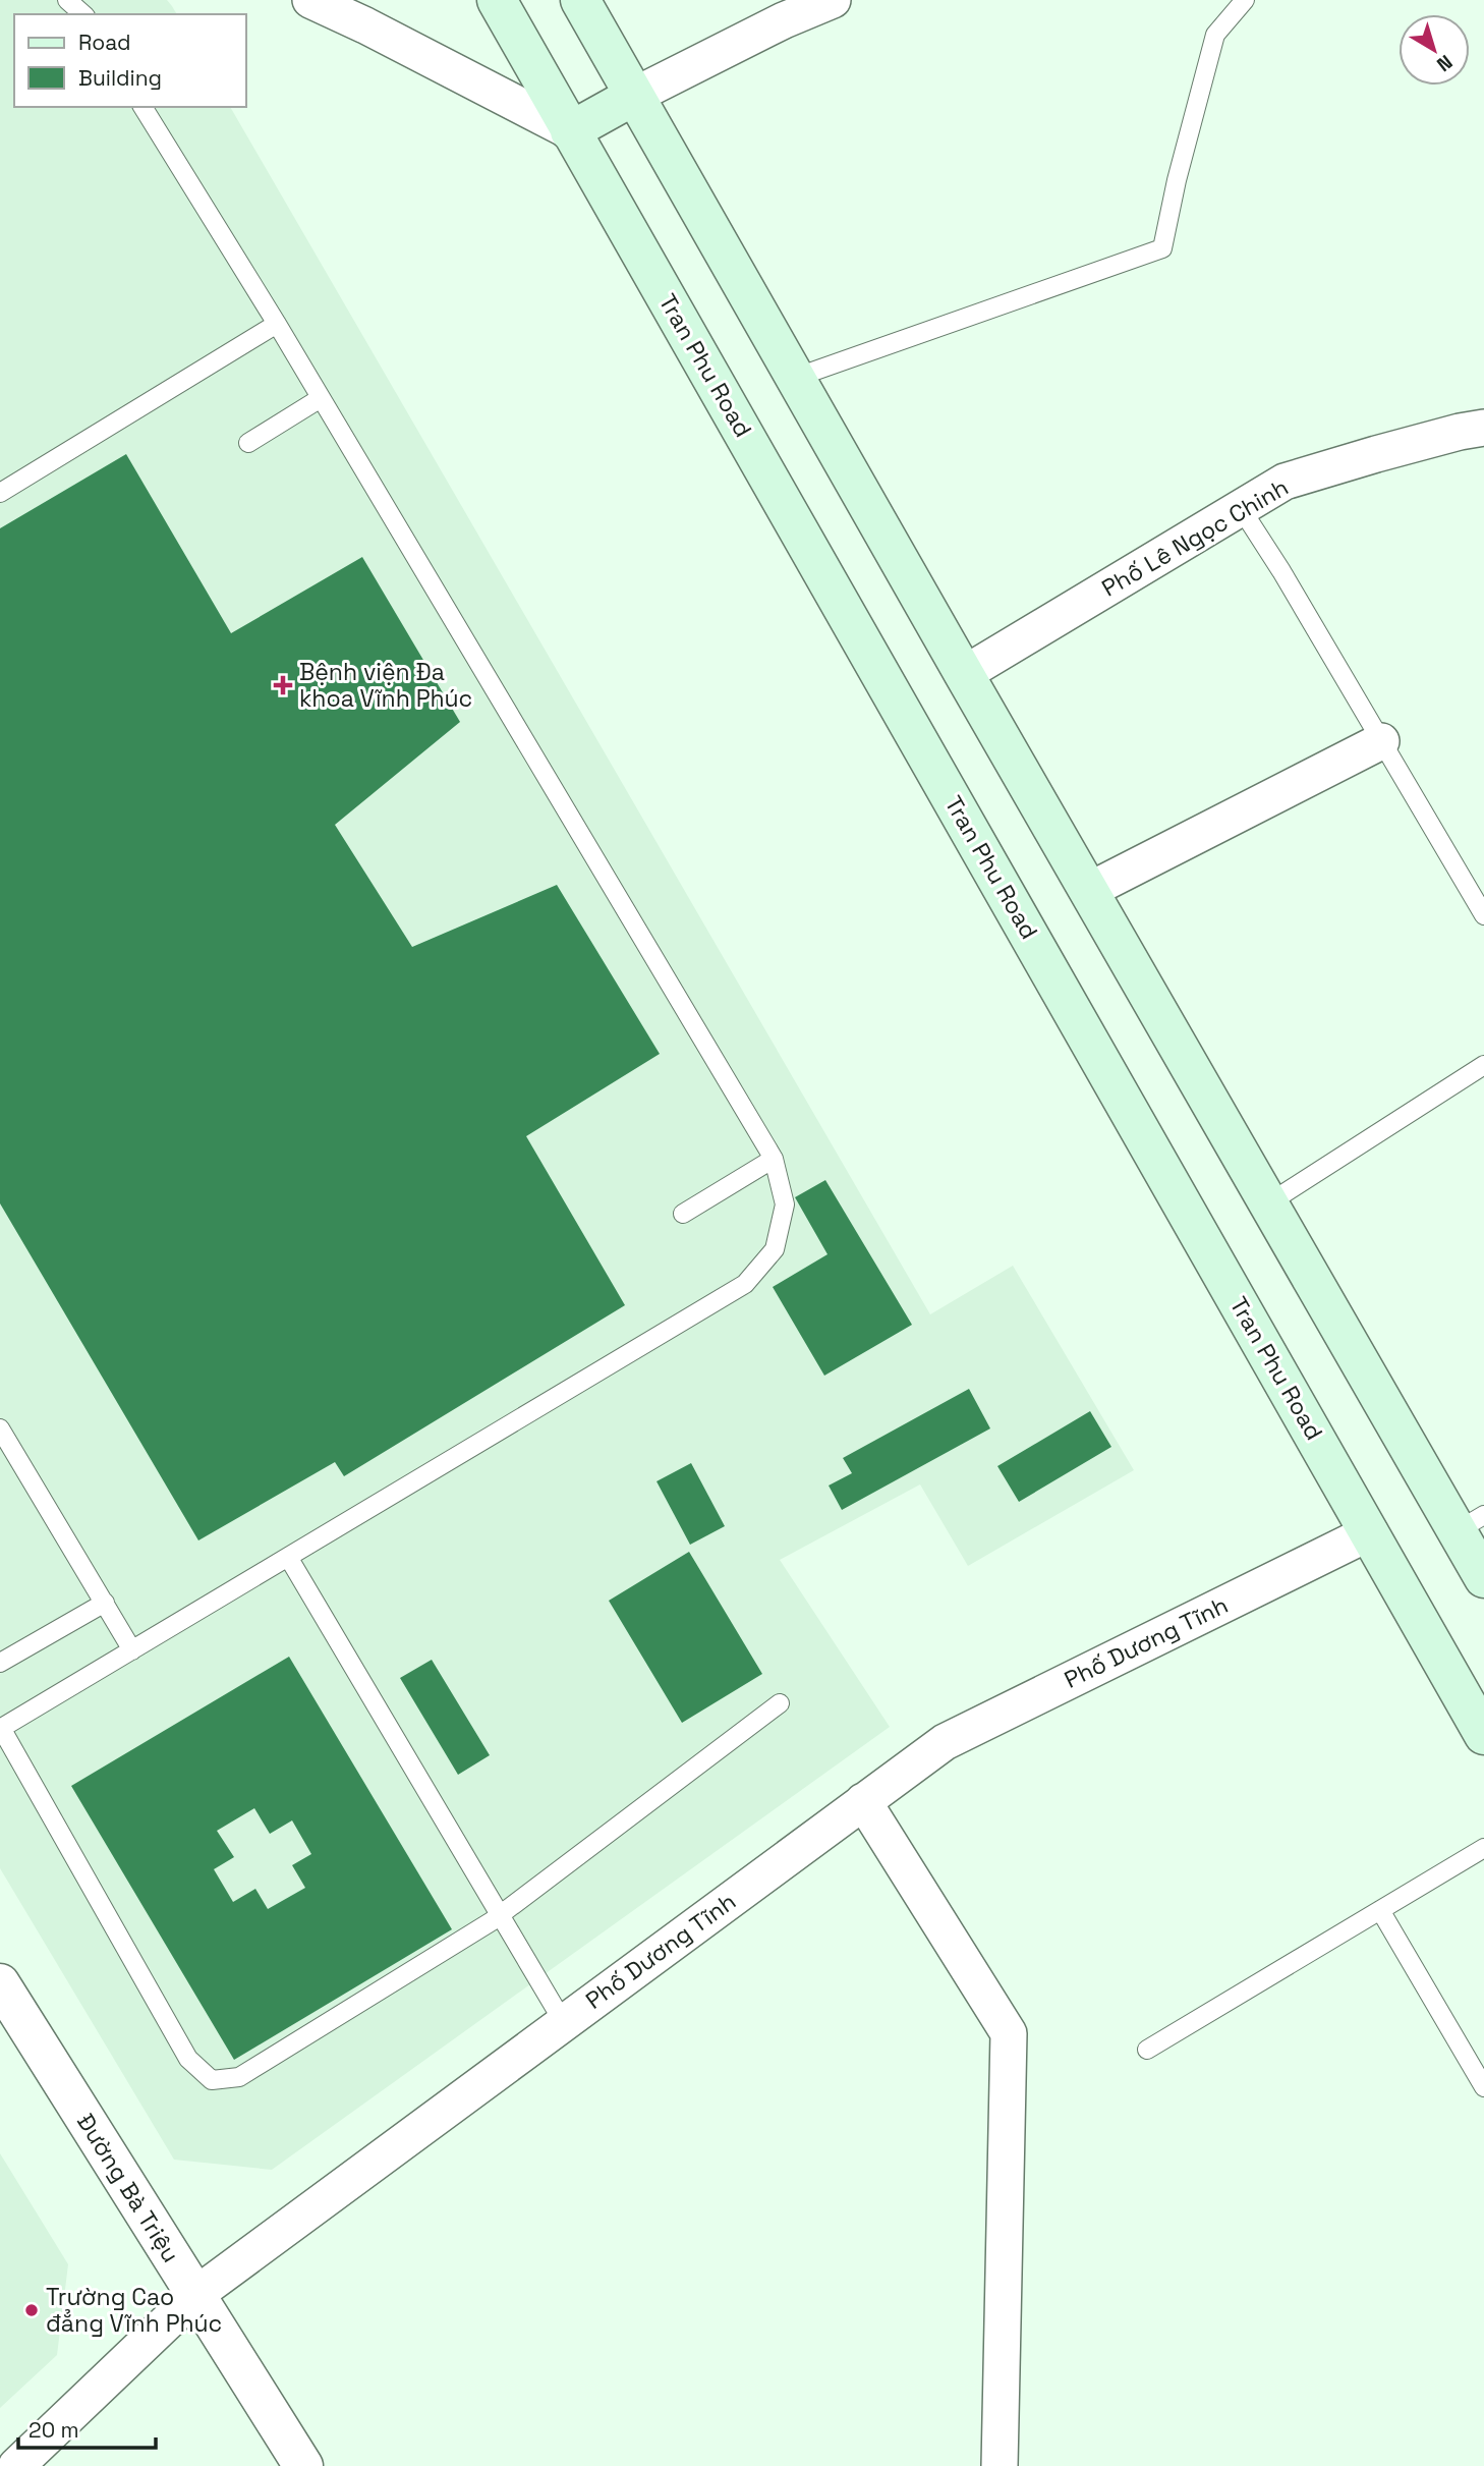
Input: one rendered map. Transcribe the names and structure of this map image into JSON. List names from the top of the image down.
{
  "streets": {
    "main road": ["Tran Phu Road"],
    "street": ["Phố Lê Ngọc Chinh", "Phố Dương Tĩnh", "Đường Bà Triệu"]
  },
  "crossings": [
    ["Tran Phu Road", "Phố Dương Tĩnh"],
    ["Phố Dương Tĩnh", "Đường Bà Triệu"]
  ],
  "places": {
    "health": ["Bệnh viện Đa khoa Vĩnh Phúc"],
    "other": ["Trường Cao đẳng Vĩnh Phúc"]
  },
  "legend": ["Road", "Building"],
  "scale_bar": "20 m",
  "north": "bottom right"
}
